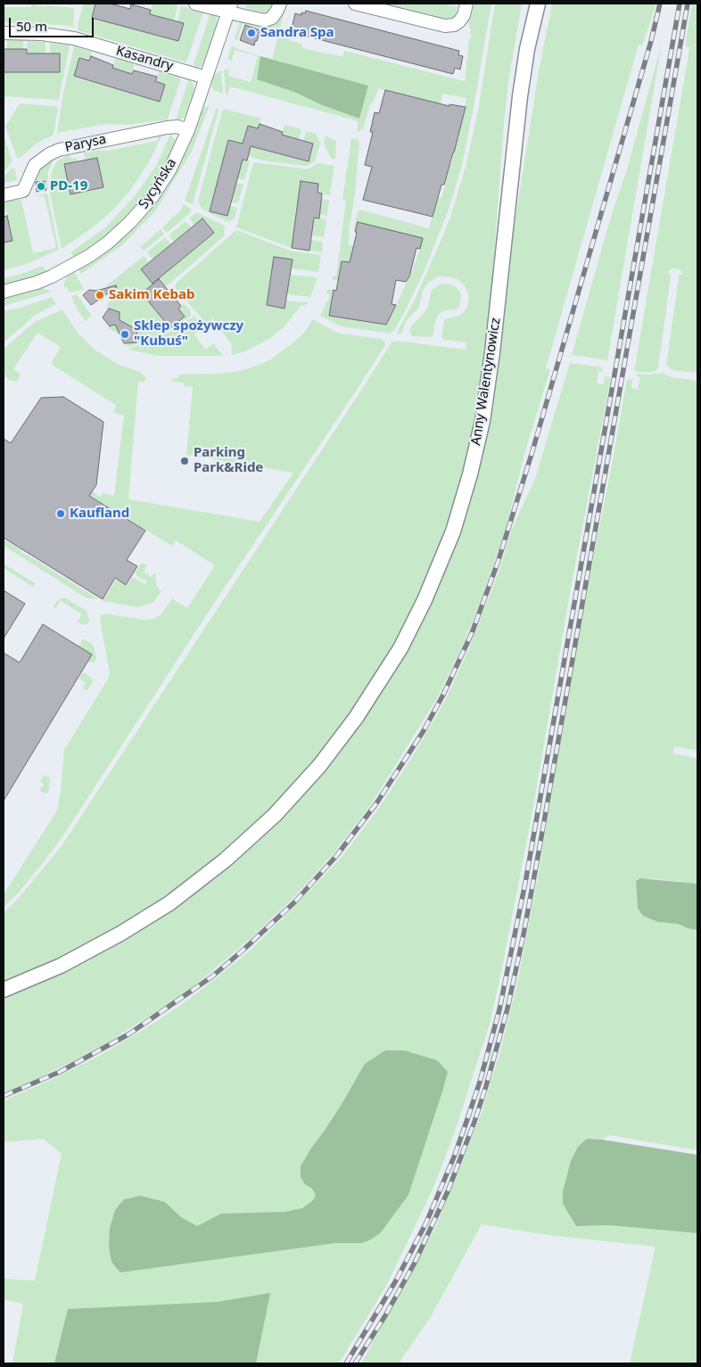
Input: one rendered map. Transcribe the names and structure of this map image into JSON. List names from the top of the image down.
{
  "streets": {
    "main road": ["Anny Walentynowicz"],
    "street": ["Kasandry", "Parysa", "Sycyńska"]
  },
  "crossings": [
    ["Kasandry", "Sycyńska"],
    ["Parysa", "Sycyńska"]
  ],
  "places": [
    "Sandra Spa",
    "PD-19",
    "Sakim Kebab",
    "Sklep spożywczy \"Kubuś\"",
    "Parking Park&Ride",
    "Kaufland"
  ],
  "scale_bar": "50 m"
}
